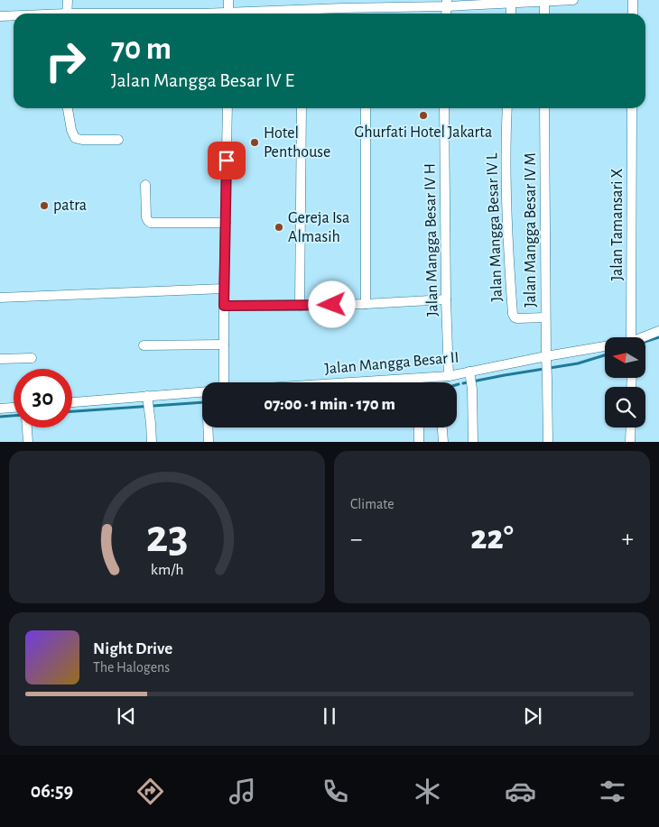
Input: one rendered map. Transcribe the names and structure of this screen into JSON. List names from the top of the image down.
{
  "streets": {
    "street": [
      "Jalan Tamansari X",
      "Jalan Mangga Besar IV L",
      "Jalan Mangga Besar IV M",
      "Jalan Mangga Besar IV H",
      "Jalan Mangga Besar II"
    ]
  },
  "crossings": [
    ["Jalan Mangga Besar IV L", "Jalan Mangga Besar IV M"],
    ["Jalan Mangga Besar IV M", "Jalan Mangga Besar II"],
    ["Jalan Mangga Besar IV H", "Jalan Mangga Besar II"]
  ],
  "places": [
    "Ghurfati Hotel Jakarta",
    "Hotel Penthouse",
    "patra",
    "Gereja Isa Almasih"
  ],
  "north": "left",
  "page": {
    "turn": ["70 m", "Jalan Mangga Besar IV E"],
    "limit": "30",
    "trip": "07:00 · 1 min · 170 m",
    "tile": "Climate",
    "heat": ["−", "22°", "+"],
    "song": ["Night Drive", "The Halogens"],
    "tabs": "06:59",
    "gauge": ["23", "km/h"]
  }
}
